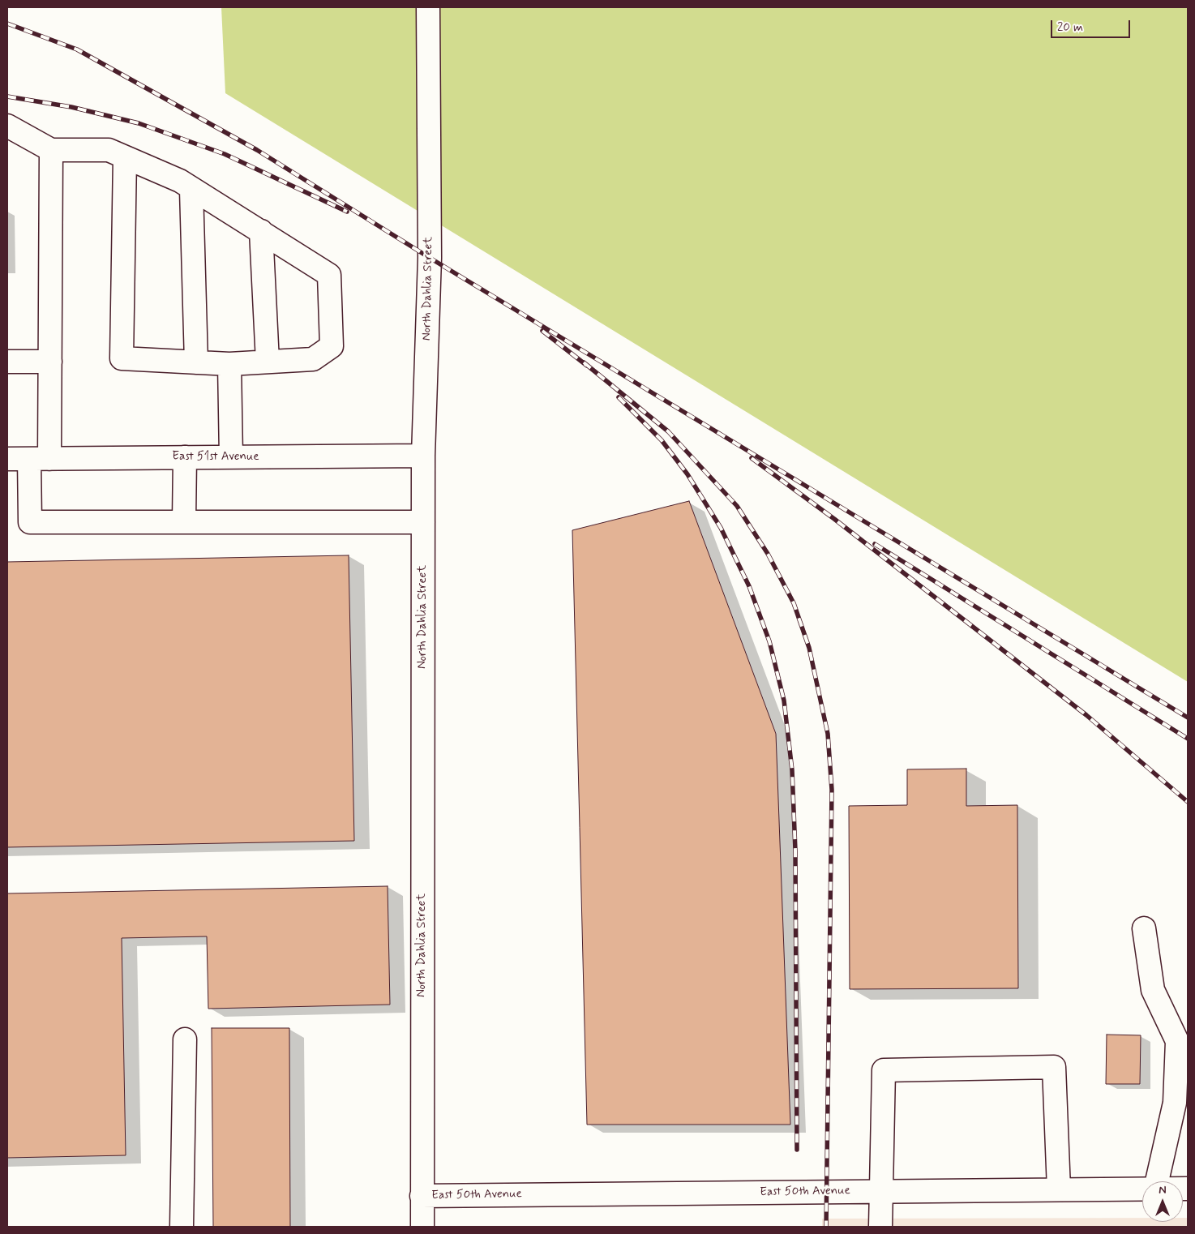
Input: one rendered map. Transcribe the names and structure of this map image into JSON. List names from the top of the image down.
{
  "streets": {
    "street": ["North Dahlia Street", "East 51st Avenue", "East 50th Avenue"]
  },
  "crossings": [
    ["North Dahlia Street", "East 51st Avenue"],
    ["North Dahlia Street", "East 50th Avenue"]
  ],
  "scale_bar": "20 m",
  "north": "top"
}
